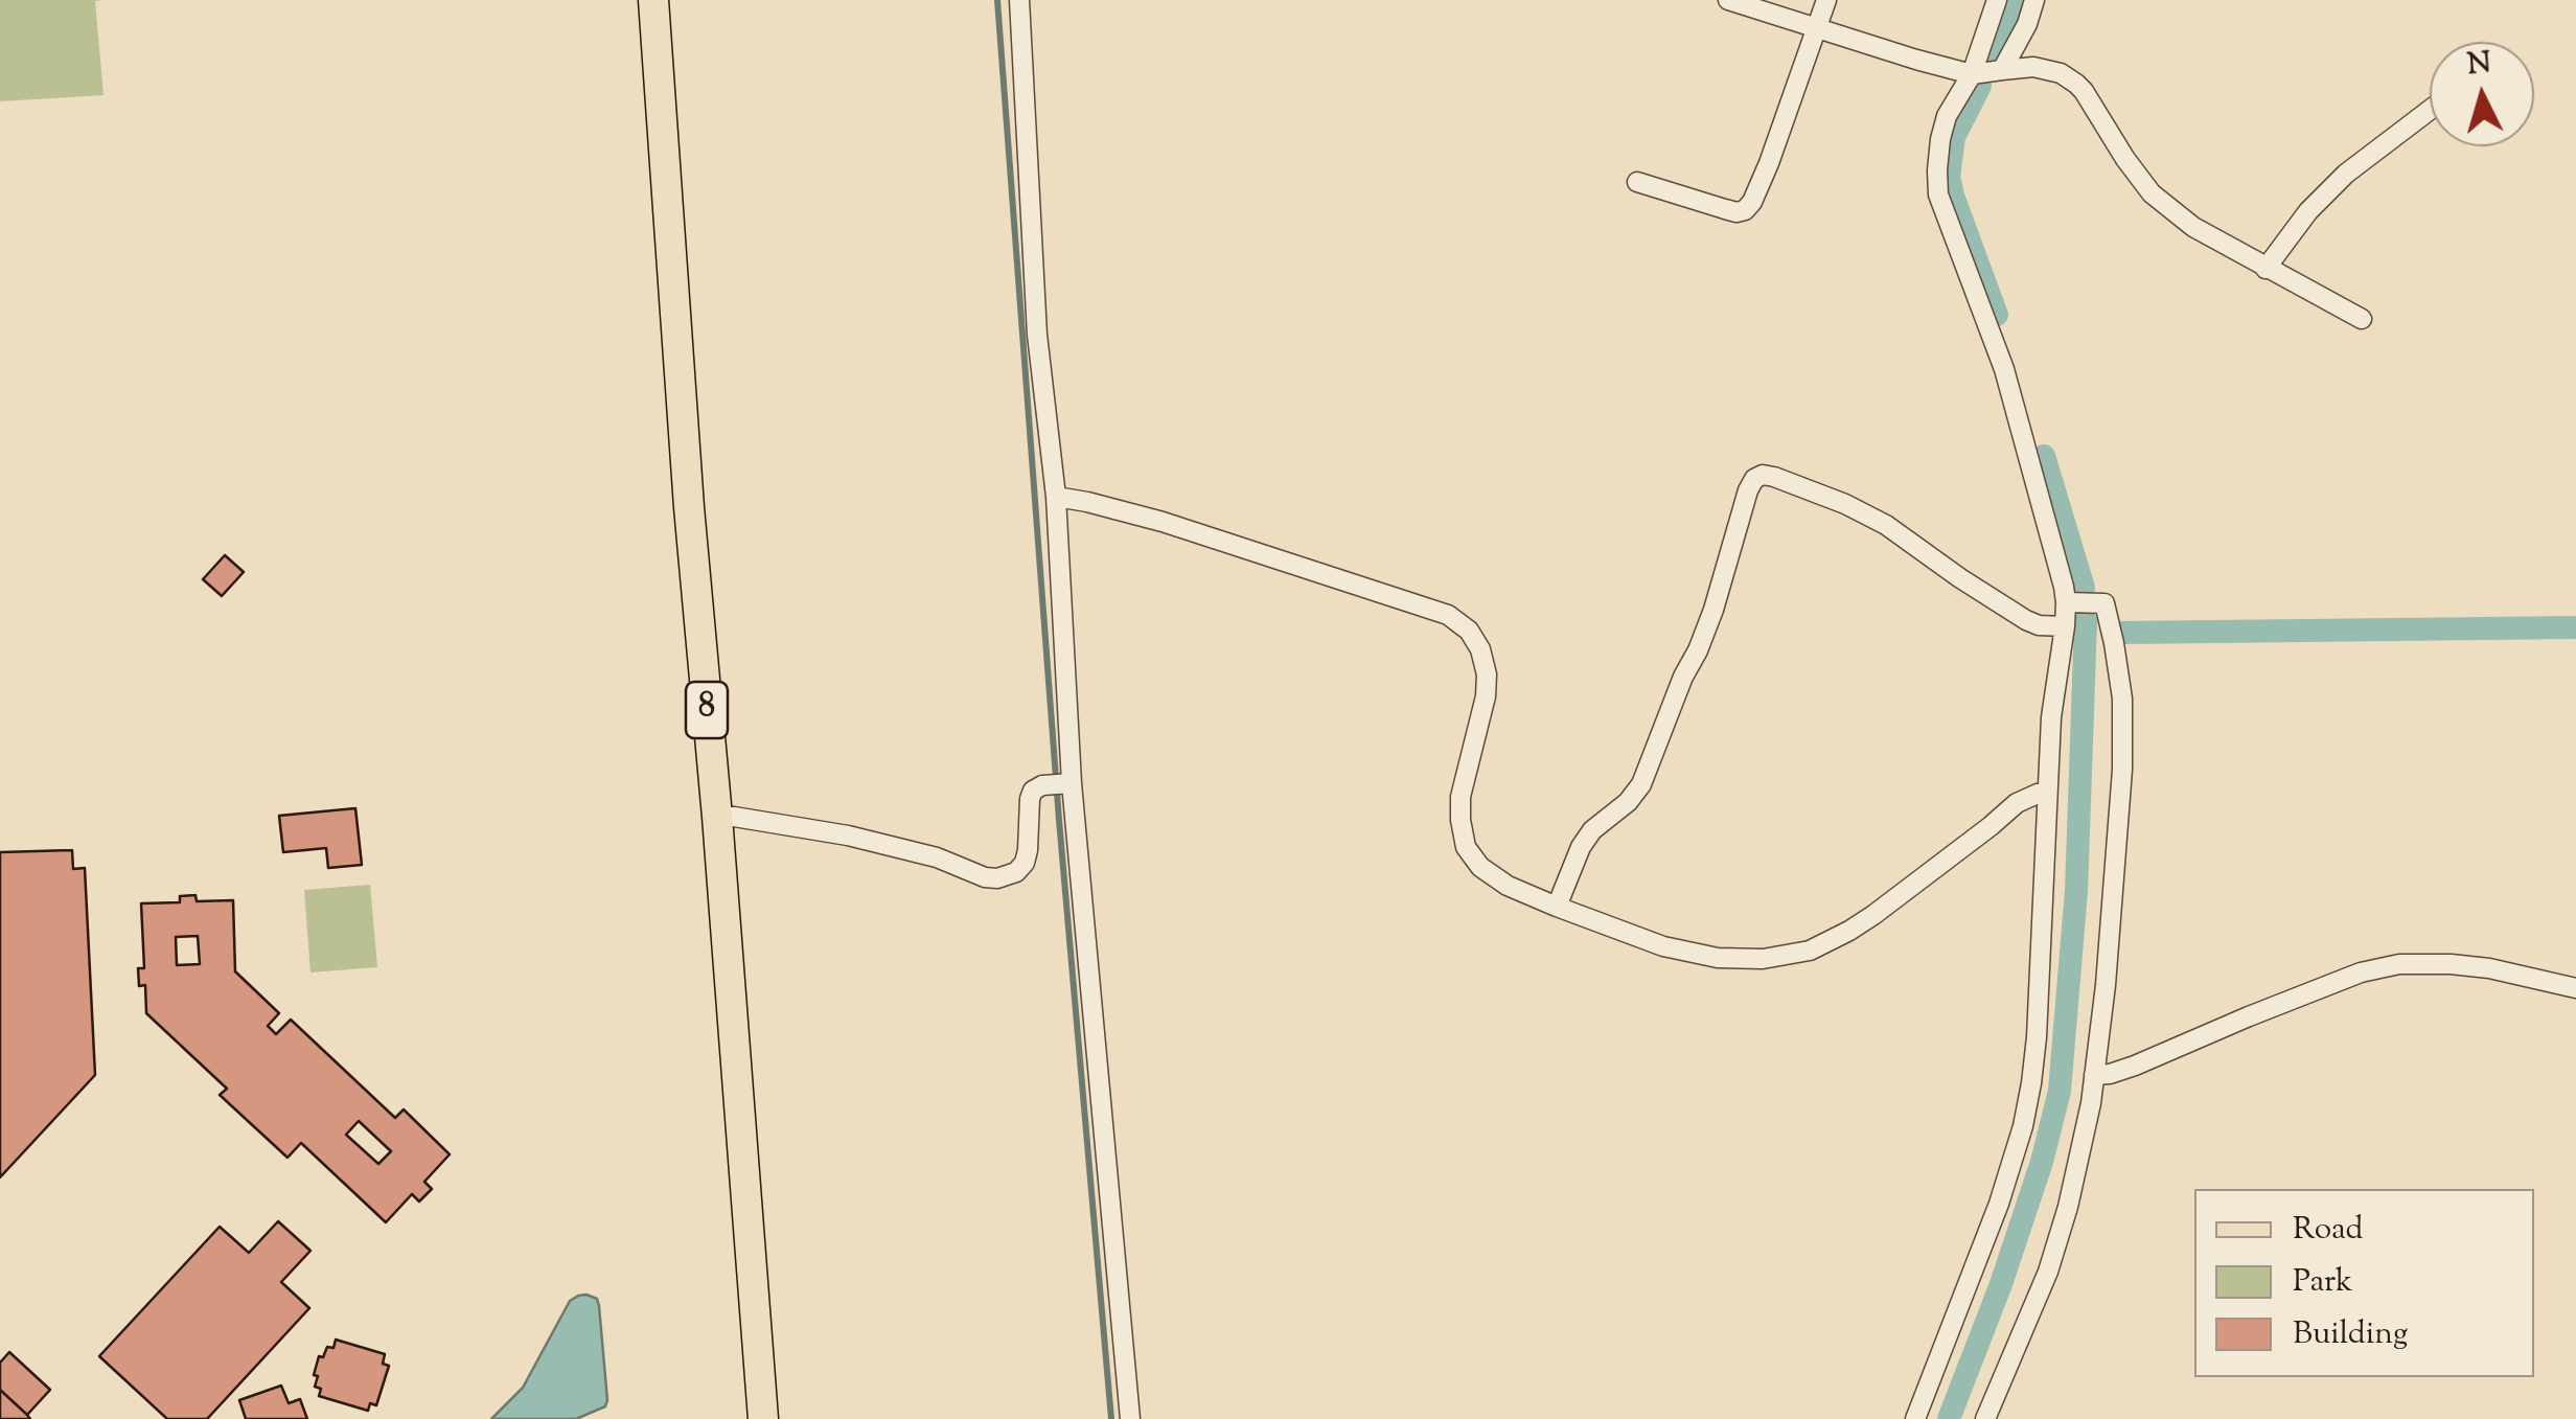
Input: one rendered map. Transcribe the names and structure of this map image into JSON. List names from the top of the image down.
{
  "streets": {
    "main road": ["8"]
  },
  "legend": ["Road", "Park", "Building"],
  "north": "top"
}
